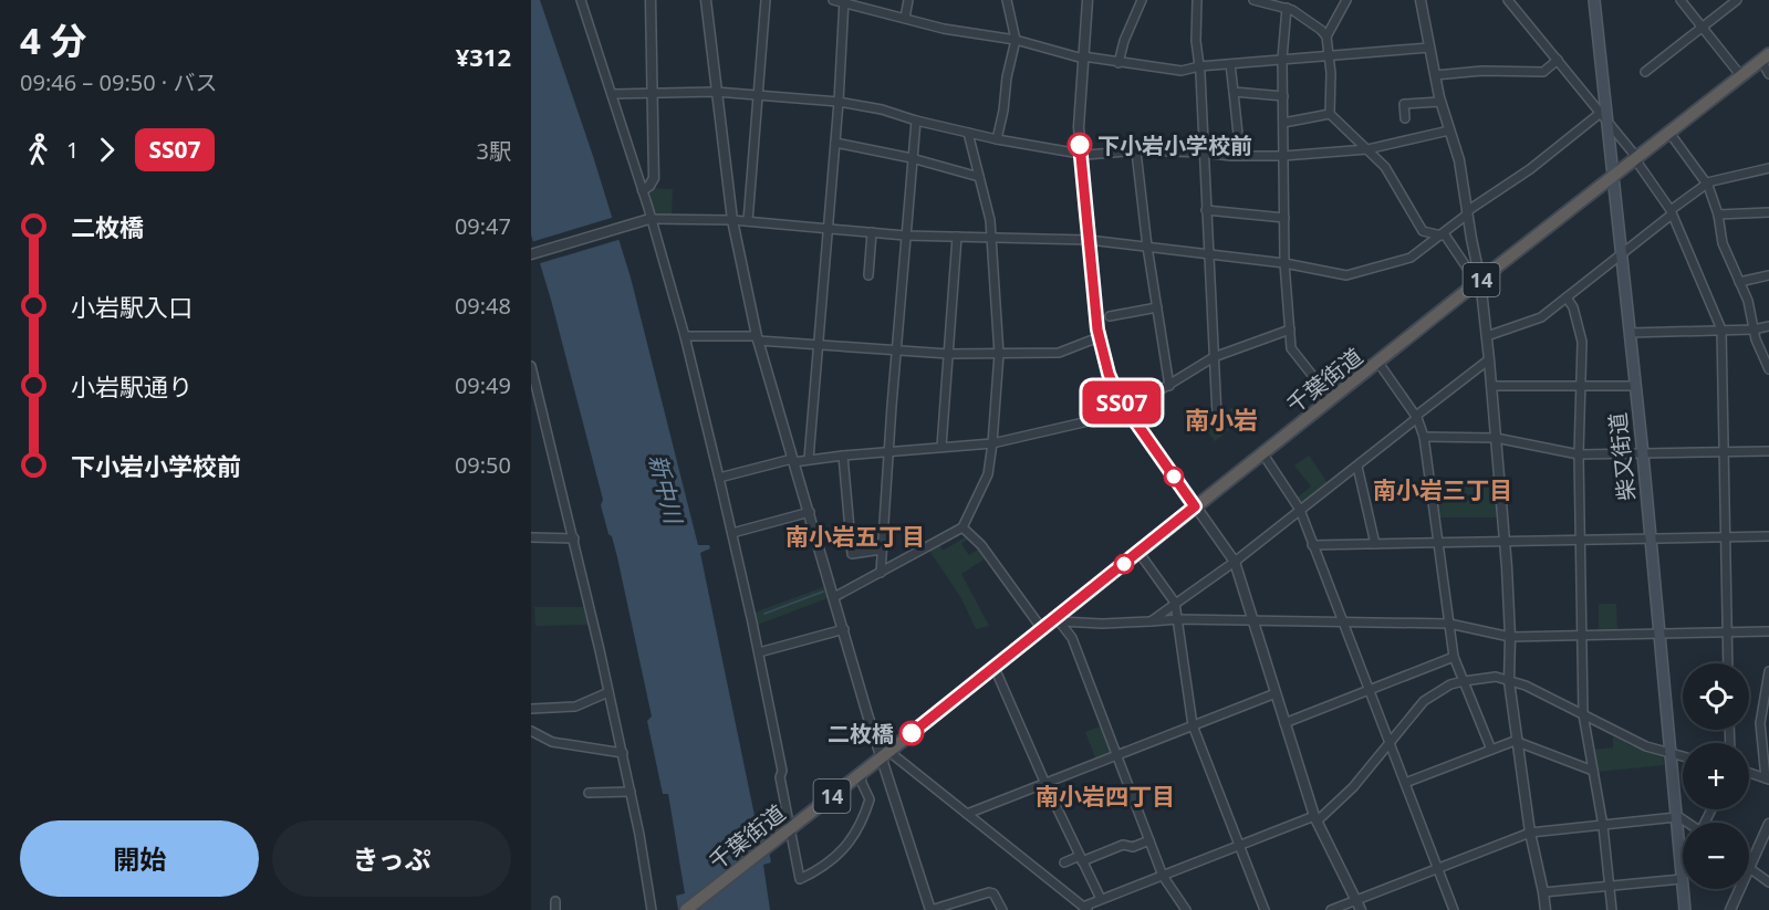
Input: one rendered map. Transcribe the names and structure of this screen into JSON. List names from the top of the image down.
{
  "streets": {
    "highway": ["14", "千葉街道"],
    "main road": ["柴又街道"]
  },
  "crossings": [
    ["千葉街道", "柴又街道"]
  ],
  "districts": [
    "南小岩",
    "南小岩三丁目",
    "南小岩五丁目",
    "南小岩四丁目"
  ],
  "water": ["新中川"],
  "places": ["下小岩小学校前", "二枚橋"],
  "lines": ["bus line SS07"],
  "page": {
    "heading": ["4 分", "09:46 – 09:50 · バス", "¥312"],
    "on_map": "SS07",
    "legs": ["1", "SS07", "3駅"],
    "list": [
      {
        "name": "二枚橋",
        "value": "09:47"
      },
      {
        "name": "小岩駅入口",
        "value": "09:48"
      },
      {
        "name": "小岩駅通り",
        "value": "09:49"
      },
      {
        "name": "下小岩小学校前",
        "value": "09:50"
      }
    ],
    "map_buttons": ["+", "−"],
    "buttons": ["開始", "きっぷ"]
  }
}
